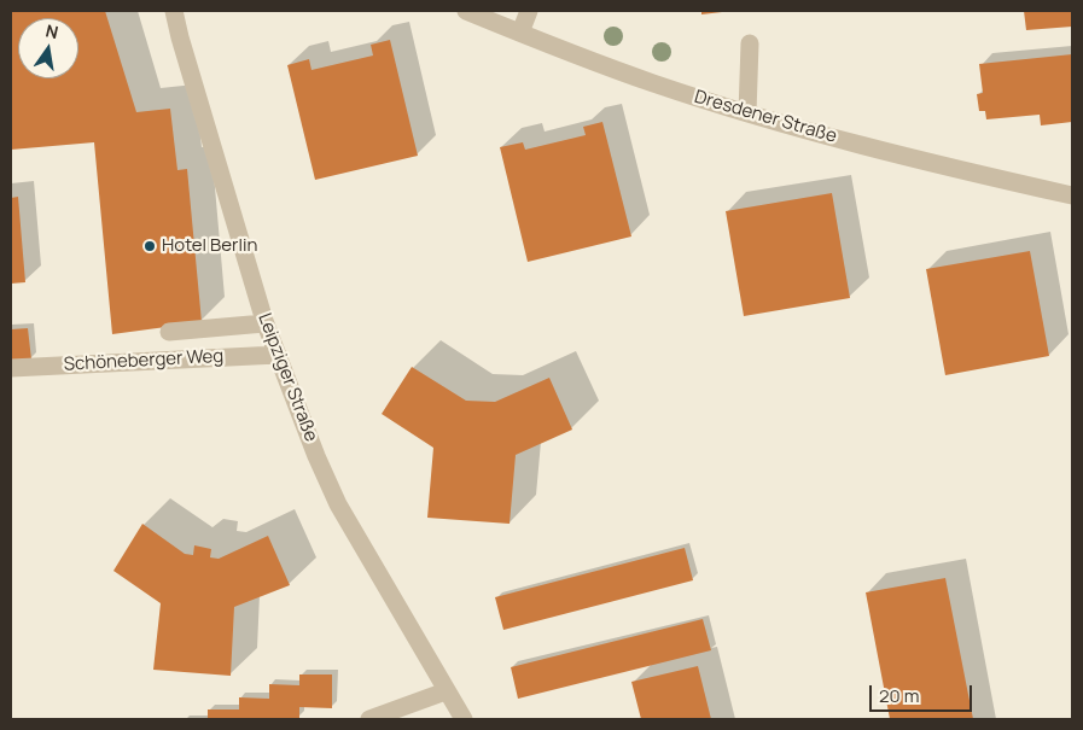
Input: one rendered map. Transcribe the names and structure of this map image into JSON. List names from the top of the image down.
{
  "streets": {
    "street": ["Dresdener Straße", "Schöneberger Weg", "Leipziger Straße"]
  },
  "crossings": [
    ["Schöneberger Weg", "Leipziger Straße"]
  ],
  "places": ["Hotel Berlin"],
  "scale_bar": "20 m",
  "north": "top"
}
